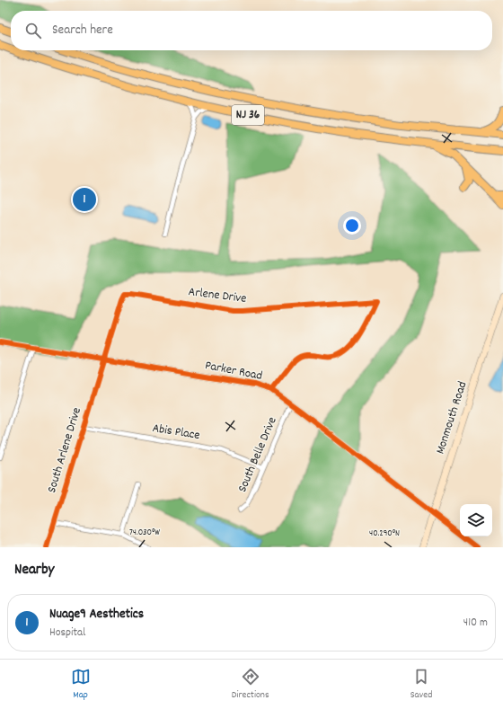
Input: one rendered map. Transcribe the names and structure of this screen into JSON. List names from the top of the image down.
{
  "streets": {
    "highway": ["NJ 36"],
    "main road": ["Monmouth Road"],
    "street": [
      "Arlene Drive",
      "Parker Road",
      "Abis Place",
      "South Arlene Drive",
      "South Belle Drive"
    ]
  },
  "crossings": [
    ["Arlene Drive", "Parker Road"],
    ["Arlene Drive", "South Arlene Drive"],
    ["Parker Road", "Monmouth Road"],
    ["Parker Road", "South Arlene Drive"],
    ["Parker Road", "South Belle Drive"],
    ["Abis Place", "South Arlene Drive"],
    ["Abis Place", "South Belle Drive"]
  ],
  "page": {
    "search": "Search here",
    "pins": "1",
    "heading": "Nearby",
    "list": [
      {
        "mark": "1",
        "name": "Nuage9 Aesthetics",
        "note": "Hospital",
        "value": "410 m"
      }
    ],
    "nav": ["Map", "Directions", "Saved"]
  },
  "coordinates": ["74.030°W", "40.290°N"]
}
